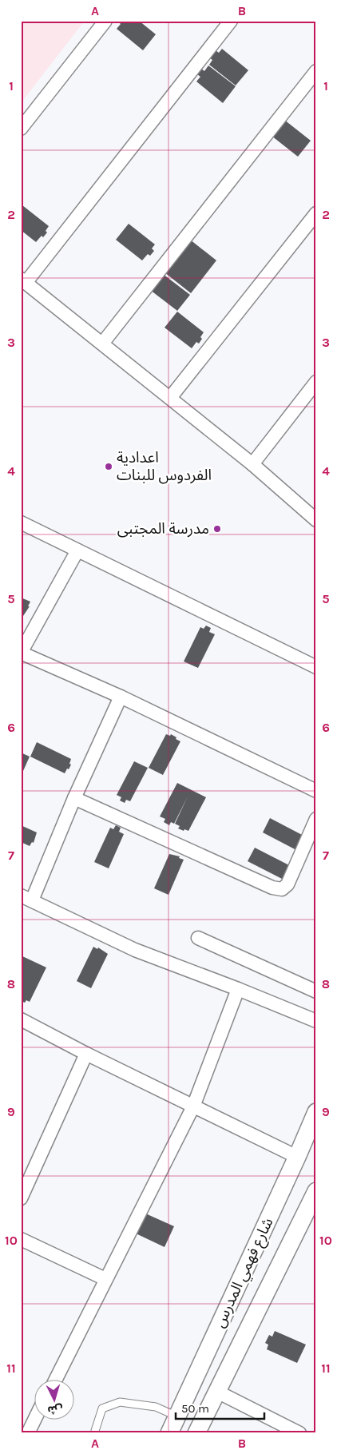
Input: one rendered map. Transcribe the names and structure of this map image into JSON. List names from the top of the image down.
{
  "streets": {
    "street": ["شارع فهمي المدرس"]
  },
  "places": ["اعدادية الفردوس للبنات", "مدرسة المجتبى"],
  "scale_bar": "50 m",
  "north": "bottom",
  "grid": {
    "columns": ["A", "B"],
    "rows": [
      "1",
      "2",
      "3",
      "4",
      "5",
      "6",
      "7",
      "8",
      "9",
      "10",
      "11"
    ]
  }
}
